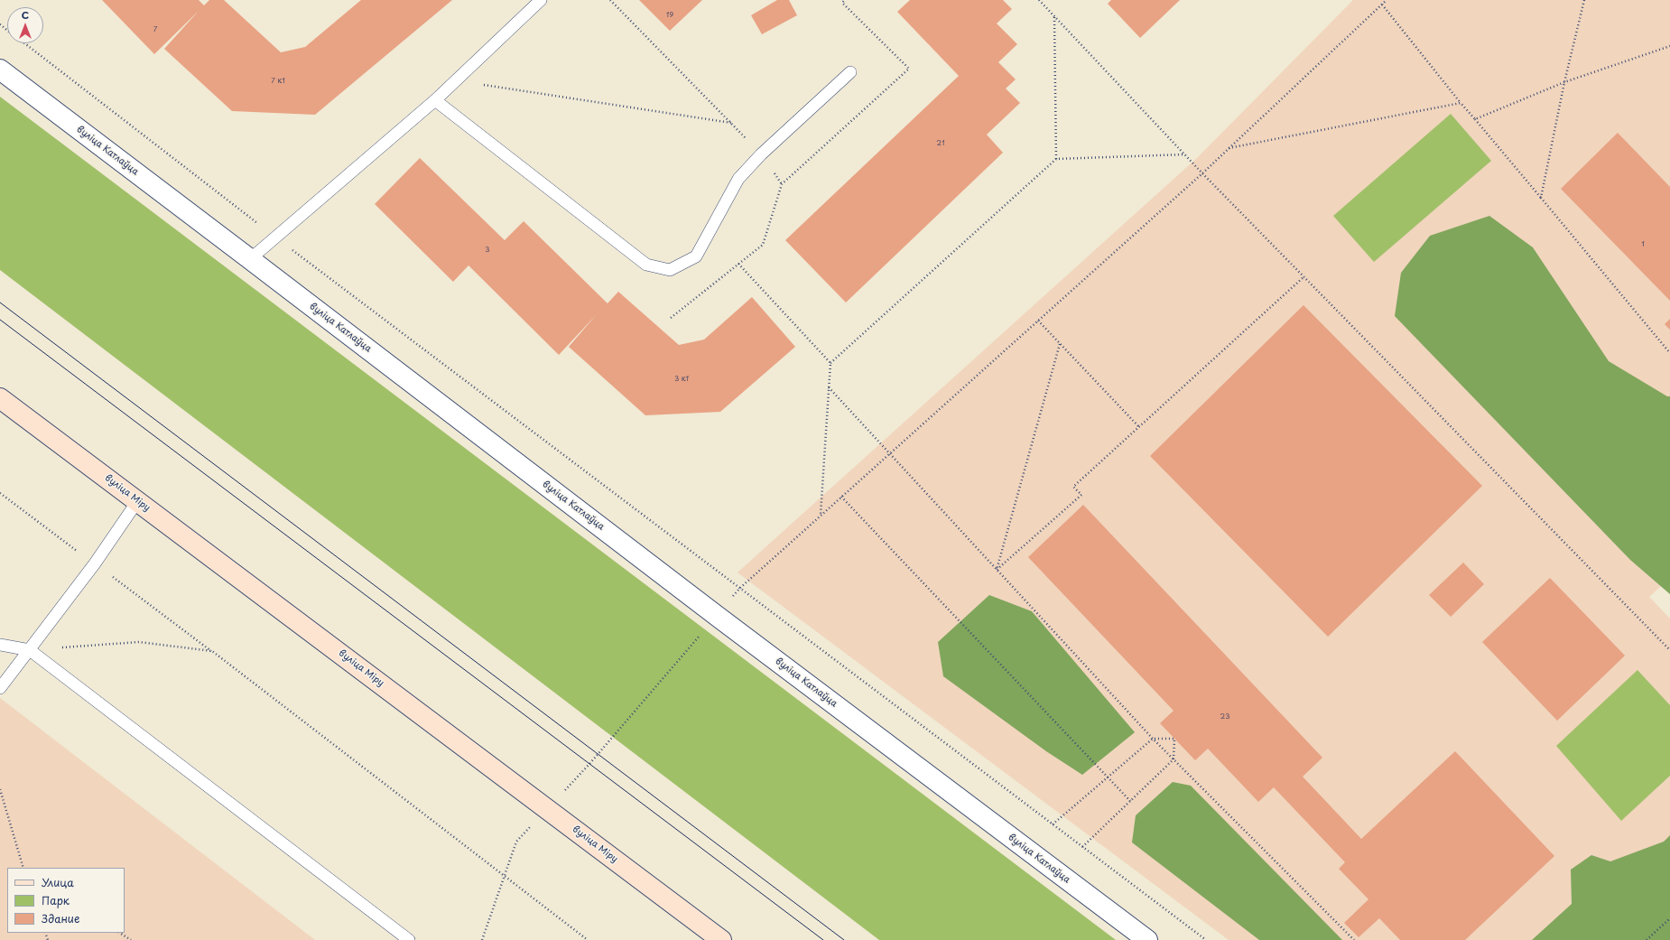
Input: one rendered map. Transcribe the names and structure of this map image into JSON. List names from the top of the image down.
{
  "streets": {
    "main road": ["вуліца Міру"],
    "street": ["вуліца Катлаўца"]
  },
  "house_numbers": [
    "19",
    "7",
    "7 к1",
    "21",
    "1",
    "3",
    "3 к1",
    "23"
  ],
  "legend": ["Улица", "Парк", "Здание"],
  "north": "top"
}
